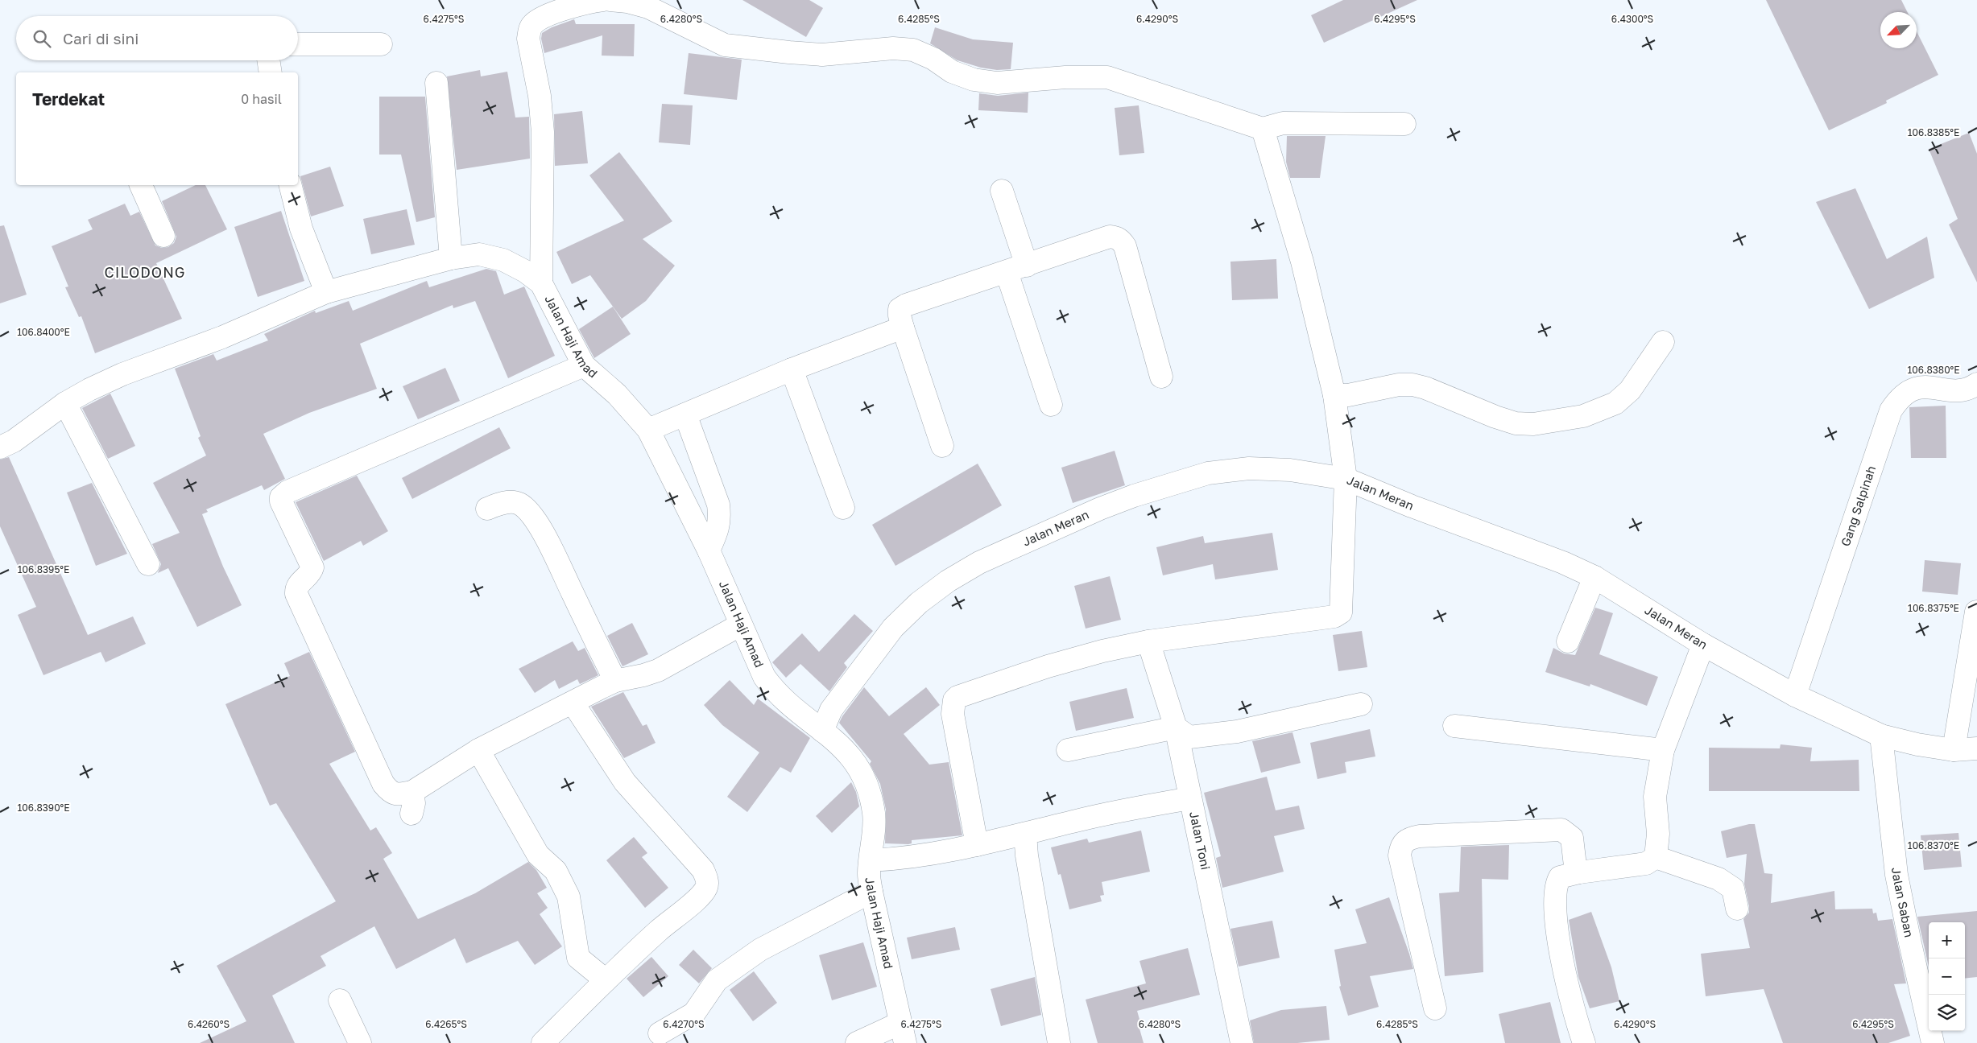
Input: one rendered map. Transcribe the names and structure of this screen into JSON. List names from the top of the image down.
{
  "streets": {
    "street": [
      "Jalan Haji Amad",
      "Jalan Meran",
      "Gang Salpinah",
      "Jalan Toni",
      "Jalan Saban"
    ]
  },
  "crossings": [
    ["Jalan Haji Amad", "Jalan Meran"],
    ["Jalan Meran", "Gang Salpinah"],
    ["Jalan Meran", "Jalan Saban"]
  ],
  "districts": ["CILODONG"],
  "north": "bottom left",
  "page": {
    "search": "Cari di sini",
    "heading": ["Terdekat", "0 hasil"],
    "map_buttons": ["+", "−"]
  },
  "coordinates": [
    "6.4295°S",
    "6.4275°S",
    "6.4280°S",
    "6.4285°S",
    "6.4290°S",
    "6.4300°S",
    "106.8385°E",
    "106.8400°E",
    "106.8380°E",
    "106.8395°E",
    "106.8375°E",
    "106.8390°E",
    "106.8370°E",
    "6.4260°S",
    "6.4265°S",
    "6.4270°S"
  ]
}
